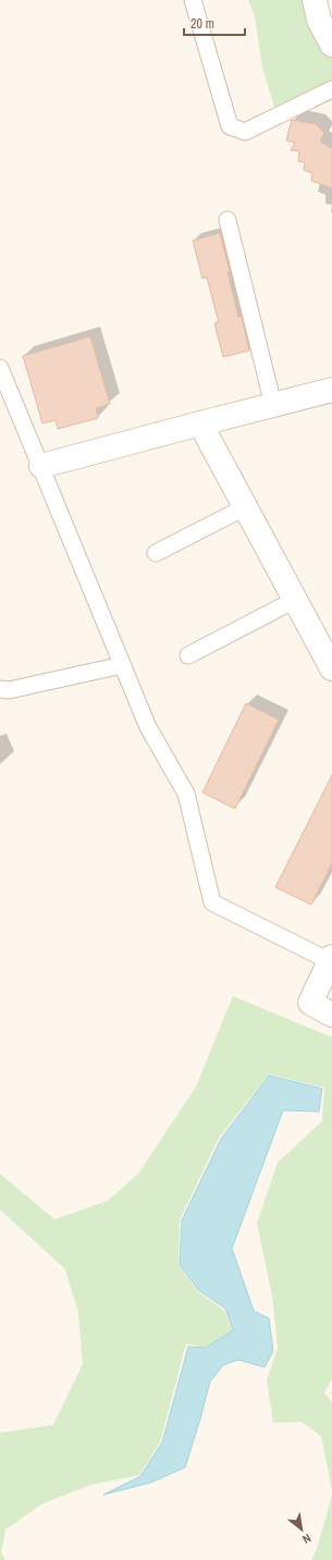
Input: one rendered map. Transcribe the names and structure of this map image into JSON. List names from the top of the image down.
{
  "scale_bar": "20 m",
  "north": "bottom right"
}
